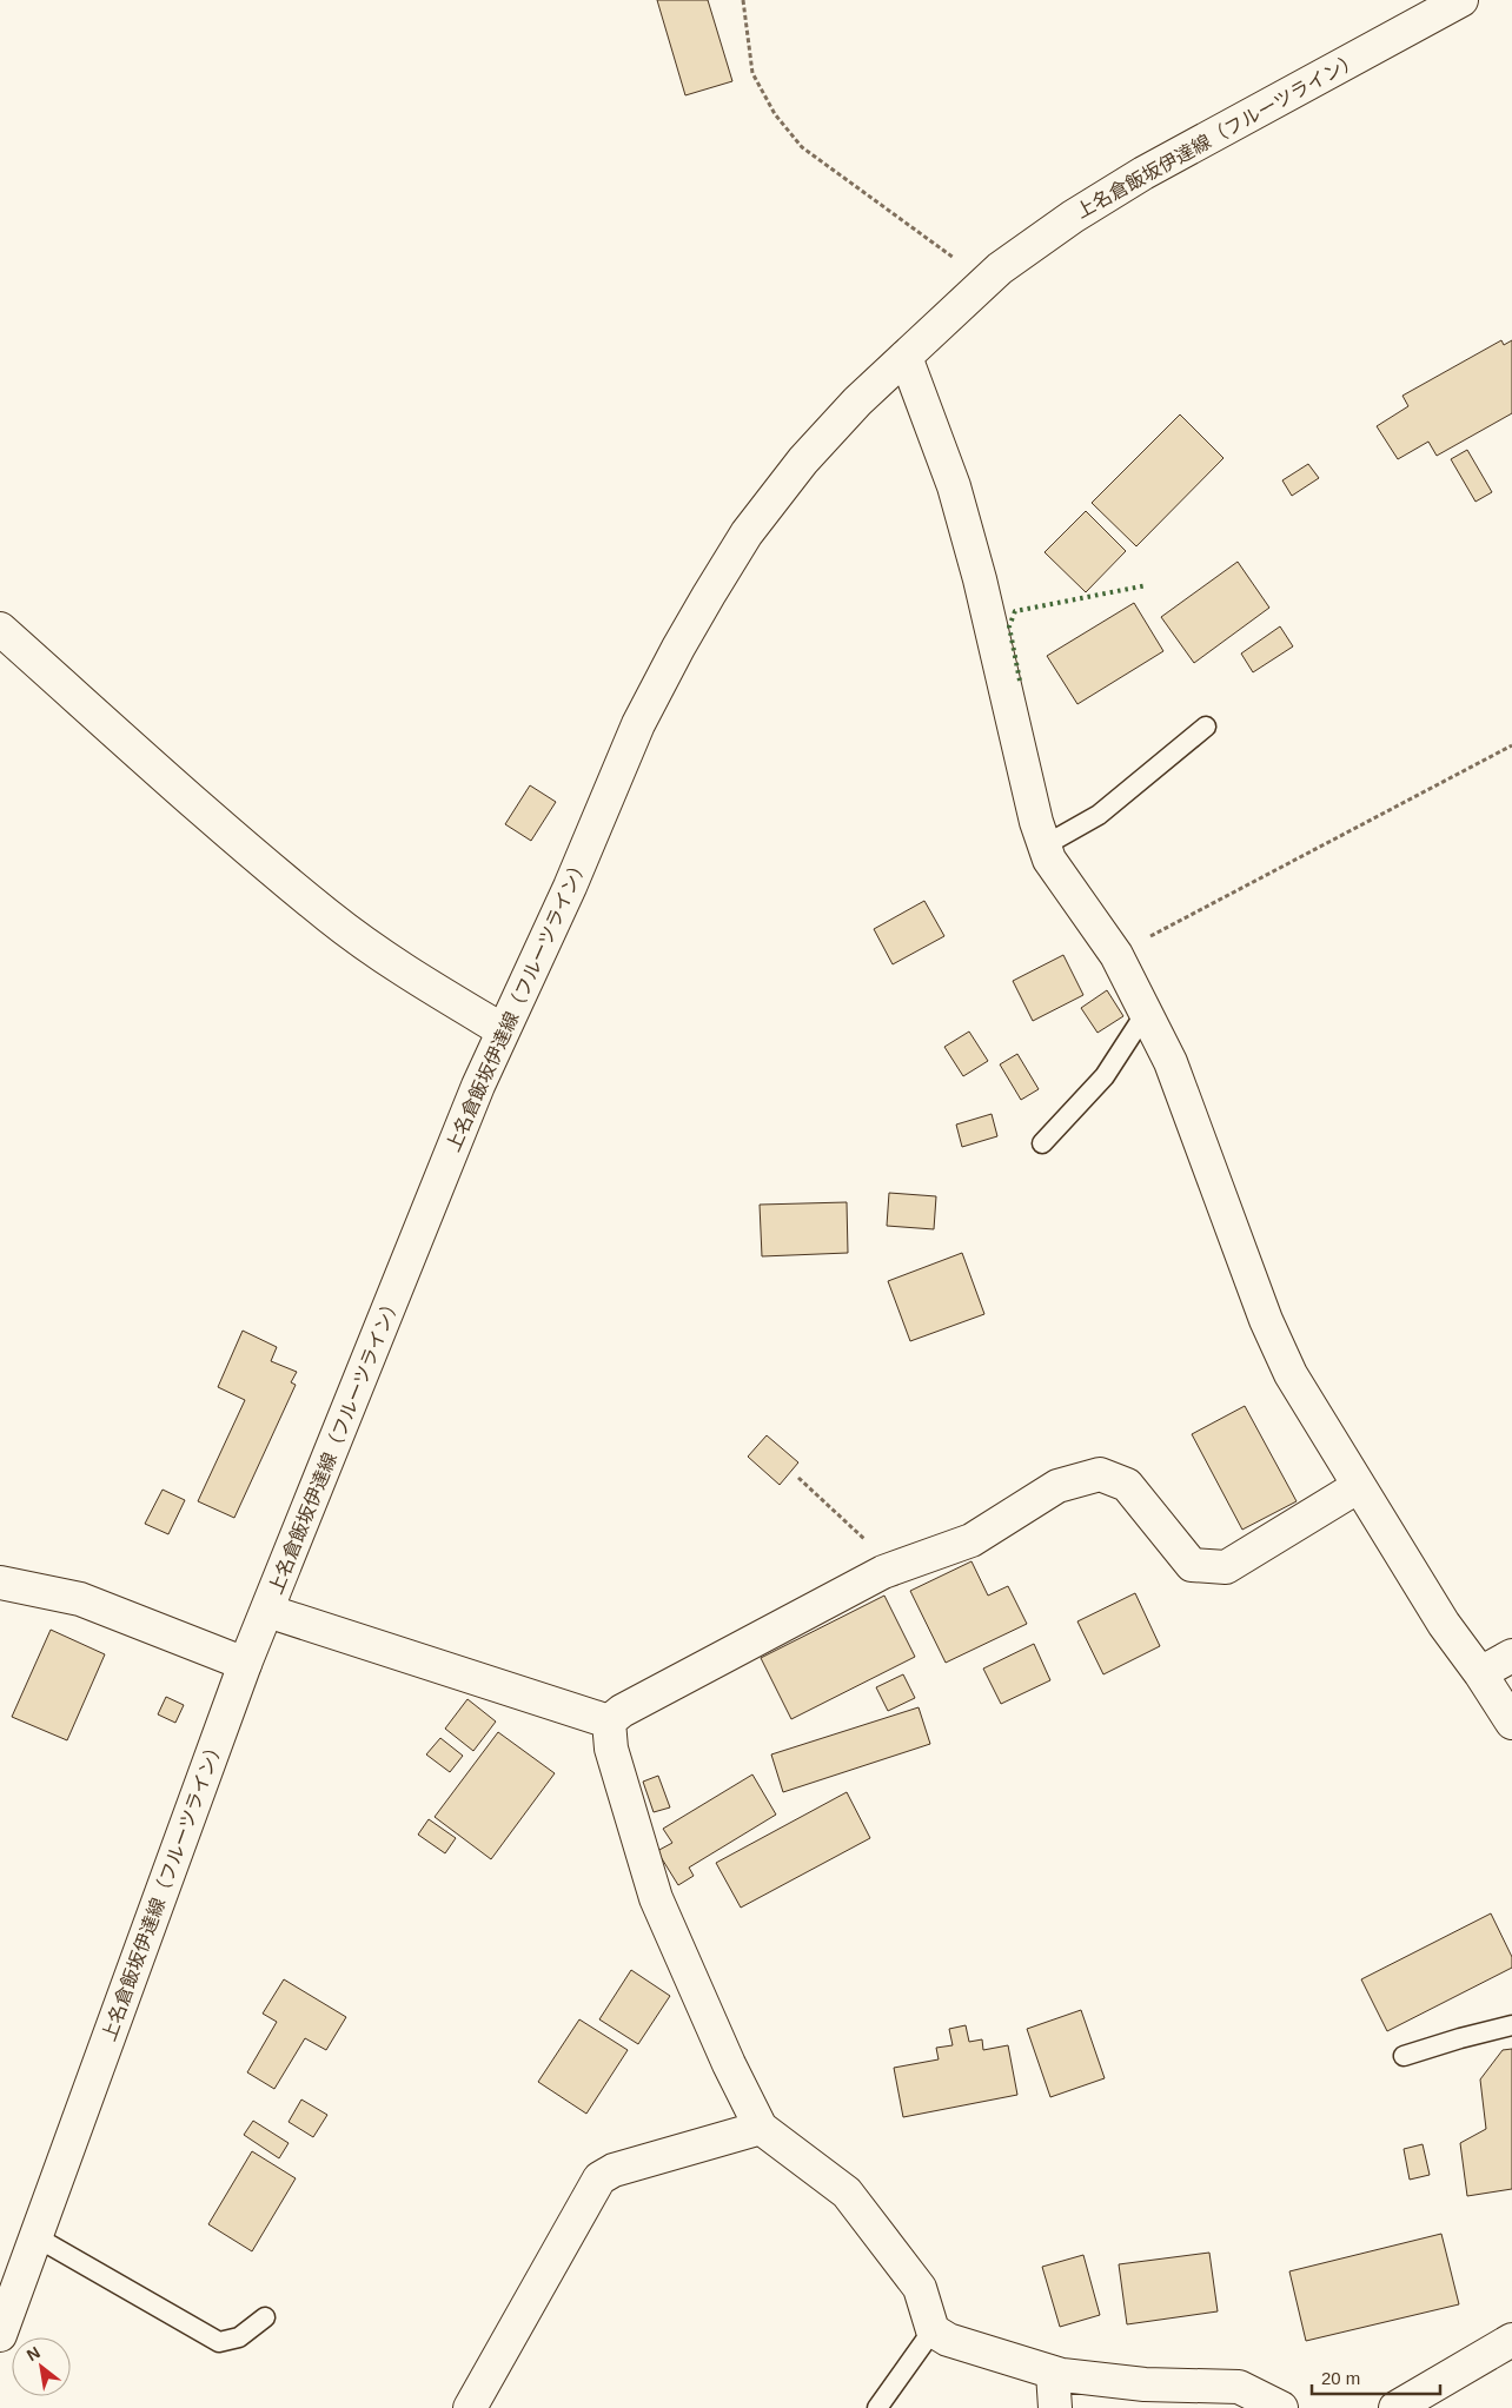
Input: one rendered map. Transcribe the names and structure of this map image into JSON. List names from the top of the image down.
{
  "streets": {
    "street": ["上名倉飯坂伊達線（フルーツライン）"]
  },
  "scale_bar": "20 m",
  "north": "top left"
}
